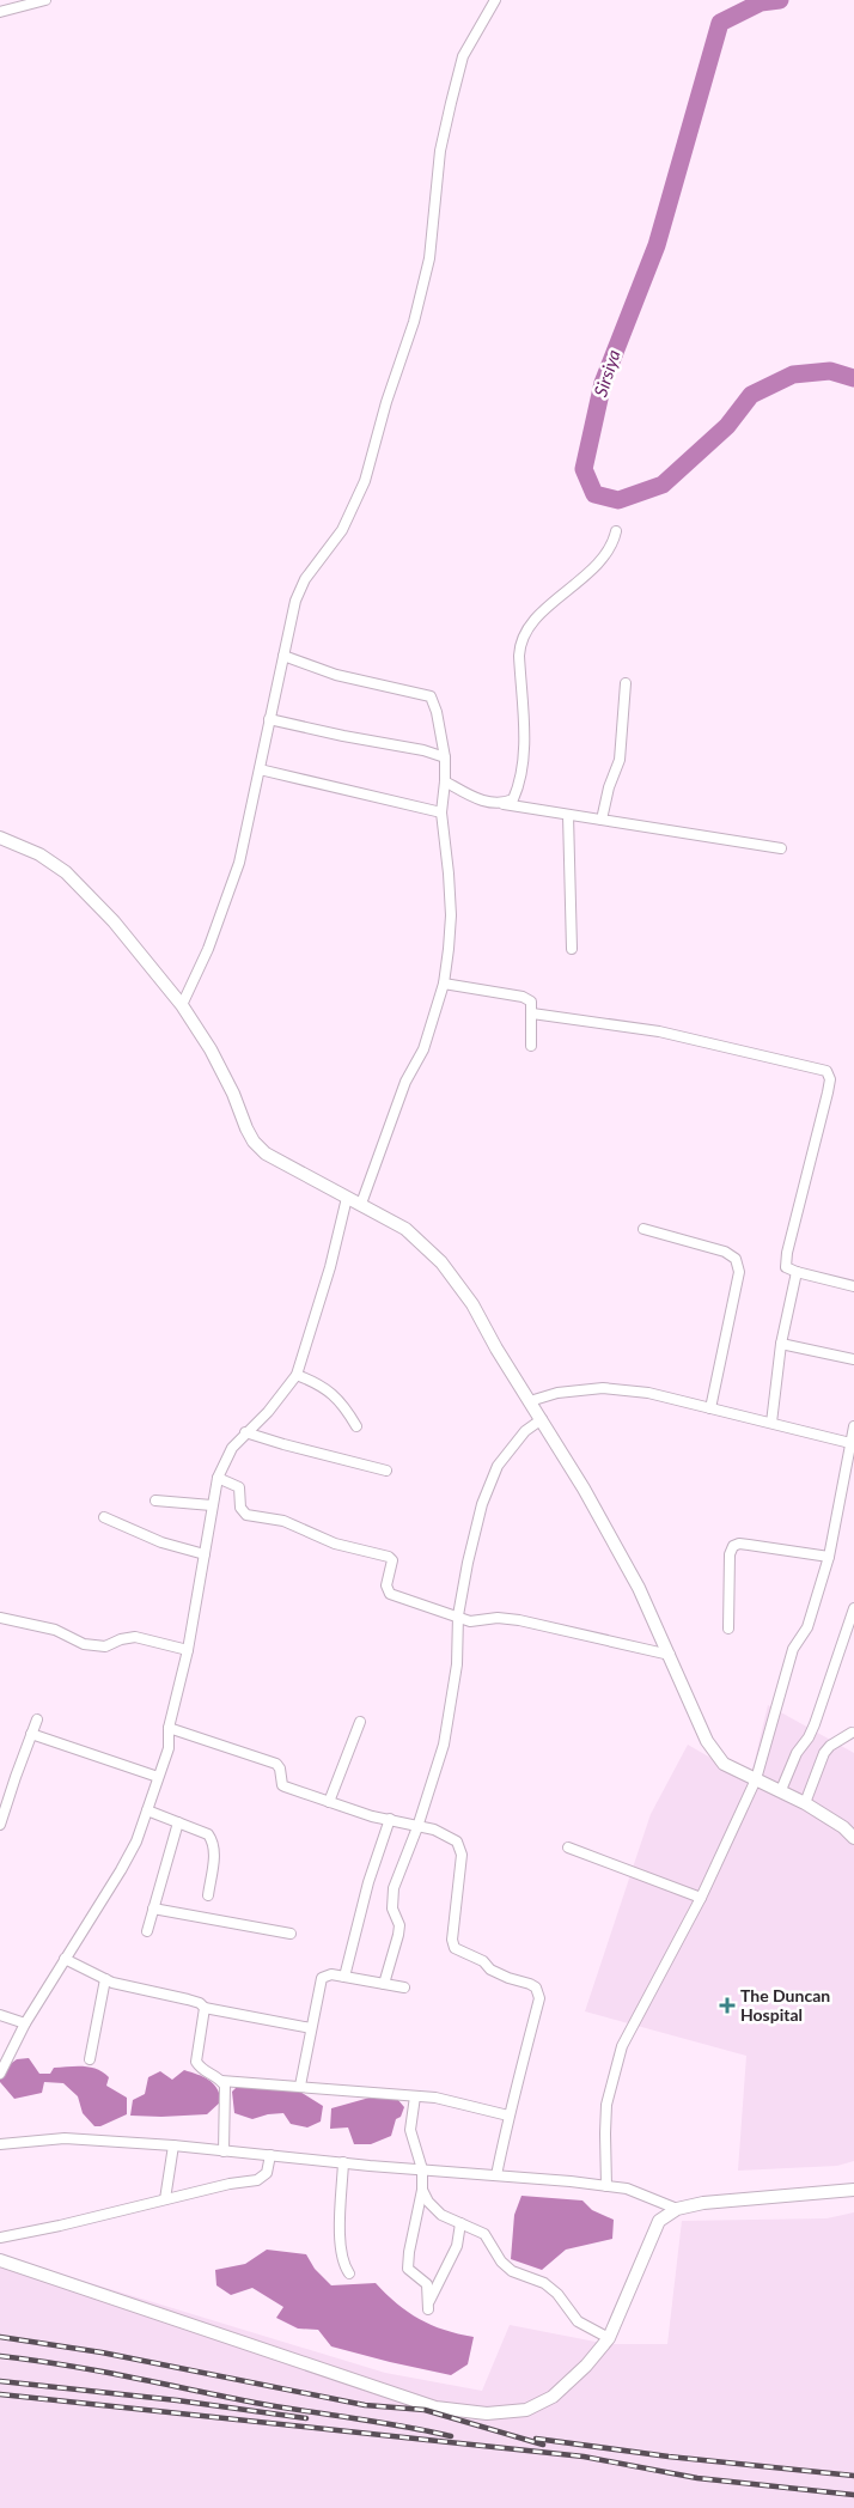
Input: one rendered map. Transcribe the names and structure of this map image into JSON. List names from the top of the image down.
{
  "water": ["Sirsiya"],
  "places": {
    "health": ["The Duncan Hospital"]
  }
}
